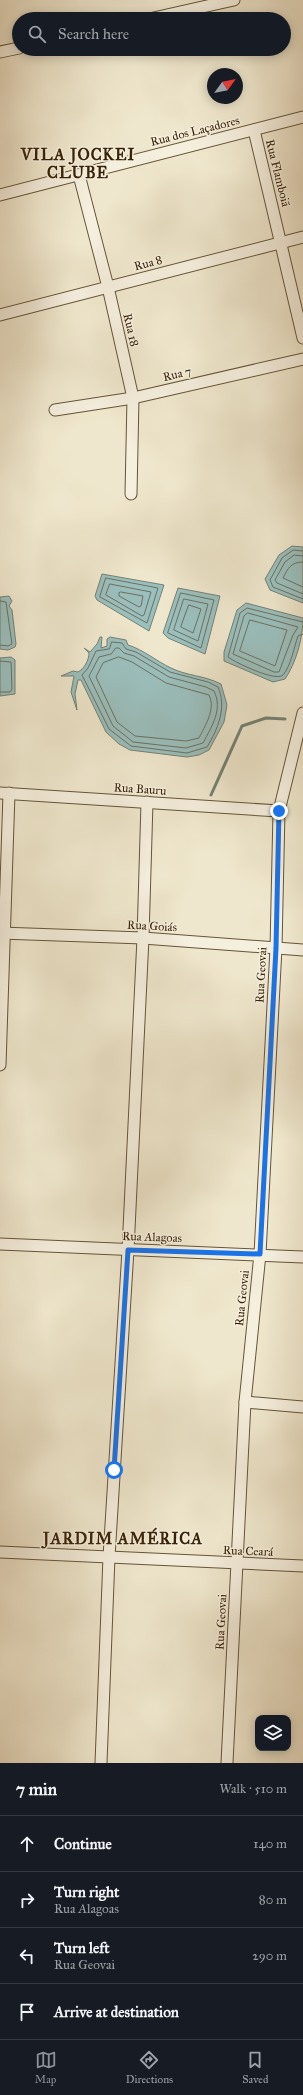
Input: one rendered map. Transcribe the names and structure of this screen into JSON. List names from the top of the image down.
{
  "streets": {
    "street": [
      "Rua dos Laçadores",
      "Rua Flamboiã",
      "Rua 8",
      "Rua 18",
      "Rua 7",
      "Rua Bauru",
      "Rua Goiás",
      "Rua Geovai",
      "Rua Alagoas",
      "Rua Ceará"
    ]
  },
  "crossings": [
    ["Rua dos Laçadores", "Rua Flamboiã"],
    ["Rua dos Laçadores", "Rua 18"],
    ["Rua Flamboiã", "Rua 8"],
    ["Rua 8", "Rua 18"],
    ["Rua 18", "Rua 7"],
    ["Rua Bauru", "Rua Geovai"],
    ["Rua Goiás", "Rua Geovai"],
    ["Rua Geovai", "Rua Alagoas"],
    ["Rua Geovai", "Rua Ceará"]
  ],
  "districts": ["VILA JOCKEI CLUBE", "JARDIM AMÉRICA"],
  "north": "top right",
  "page": {
    "search": "Search here",
    "heading": ["7 min", "Walk · 510 m"],
    "list": [
      ["Continue", "140 m"],
      ["Turn right", "Rua Alagoas", "80 m"],
      ["Turn left", "Rua Geovai", "290 m"],
      "Arrive at destination"
    ],
    "nav": ["Map", "Directions", "Saved"]
  }
}
